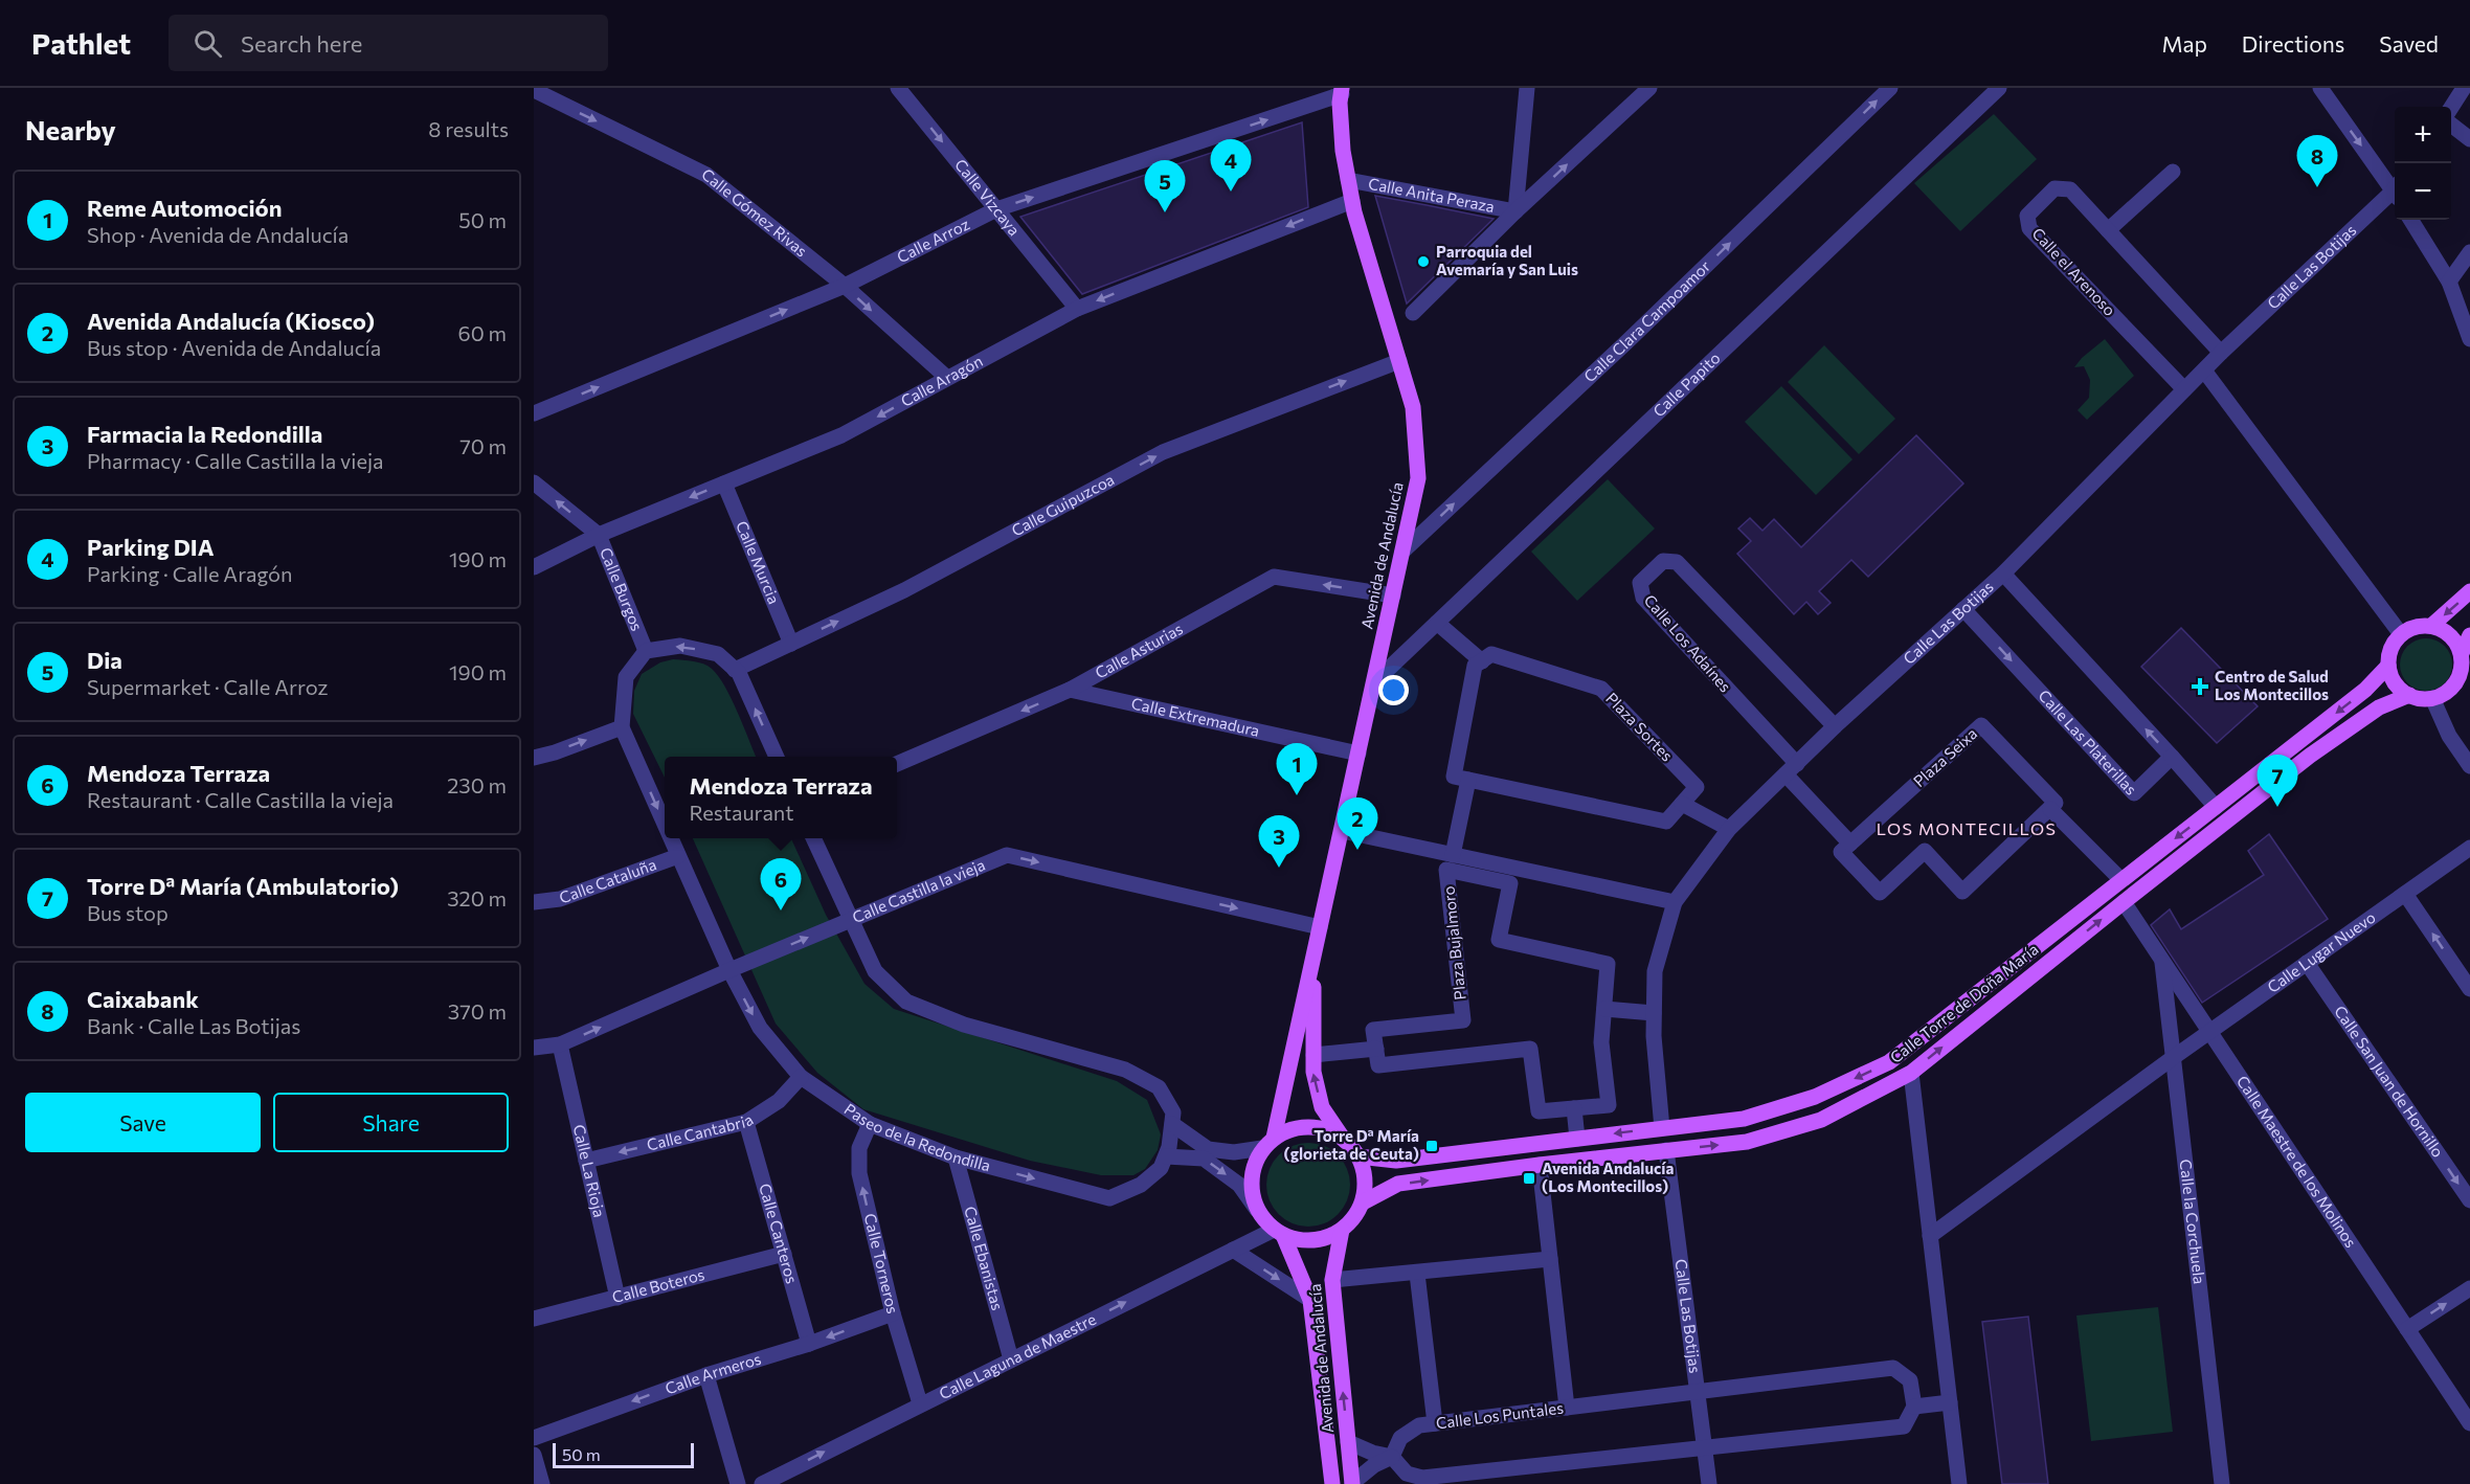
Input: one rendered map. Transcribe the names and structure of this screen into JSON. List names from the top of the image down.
{
  "streets": {
    "main road": ["Avenida de Andalucía", "Calle Torre de Doña María"],
    "street": [
      "Calle Anita Peraza",
      "Calle Vizcaya",
      "Calle Gómez Rivas",
      "Calle Arroz",
      "Calle Las Botijas",
      "Calle el Arenoso",
      "Calle Clara Campoamor",
      "Calle Aragón",
      "Calle Papito",
      "Calle Guipuzcoa",
      "Calle Murcia",
      "Calle Burgos",
      "Calle Los Adaínes",
      "Calle Asturias",
      "Calle Extremadura",
      "Plaza Sortes",
      "Calle Las Platerillas",
      "Plaza Seixa",
      "Calle Cataluña",
      "Calle Castilla la vieja",
      "Plaza Bujalmoro",
      "Calle Lugar Nuevo",
      "Calle San Juan de Hornillo",
      "Calle Cantabria",
      "Paseo de la Redondilla",
      "Calle Maestre de los Molinos",
      "Calle La Rioja",
      "Calle la Corchuela",
      "Calle Canteros",
      "Calle Ebanistas",
      "Calle Torneros",
      "Calle Boteros",
      "Calle Laguna de Maestre",
      "Calle Armeros",
      "Calle Los Puntales"
    ]
  },
  "crossings": [
    ["Calle Anita Peraza", "Avenida de Andalucía"],
    ["Calle Vizcaya", "Calle Arroz"],
    ["Calle Vizcaya", "Calle Aragón"],
    ["Calle Gómez Rivas", "Calle Arroz"],
    ["Calle Gómez Rivas", "Calle Aragón"],
    ["Calle Arroz", "Avenida de Andalucía"],
    ["Calle Las Botijas", "Calle el Arenoso"],
    ["Calle Las Botijas", "Calle Los Adaínes"],
    ["Calle Las Botijas", "Calle Las Platerillas"],
    ["Calle Las Botijas", "Calle Torre de Doña María"],
    ["Calle Las Botijas", "Calle Los Puntales"],
    ["Calle Clara Campoamor", "Avenida de Andalucía"],
    ["Calle Aragón", "Avenida de Andalucía"],
    ["Calle Aragón", "Calle Murcia"],
    ["Calle Aragón", "Calle Burgos"],
    ["Calle Papito", "Avenida de Andalucía"],
    ["Calle Guipuzcoa", "Avenida de Andalucía"],
    ["Calle Guipuzcoa", "Calle Murcia"],
    ["Avenida de Andalucía", "Calle Asturias"],
    ["Avenida de Andalucía", "Calle Extremadura"],
    ["Avenida de Andalucía", "Calle Castilla la vieja"],
    ["Avenida de Andalucía", "Calle Torre de Doña María"],
    ["Avenida de Andalucía", "Calle Laguna de Maestre"],
    ["Calle Burgos", "Paseo de la Redondilla"],
    ["Calle Asturias", "Calle Extremadura"],
    ["Plaza Seixa", "Calle Torre de Doña María"],
    ["Calle Cataluña", "Paseo de la Redondilla"],
    ["Calle Castilla la vieja", "Paseo de la Redondilla"],
    ["Calle Castilla la vieja", "Calle La Rioja"],
    ["Calle Lugar Nuevo", "Calle San Juan de Hornillo"],
    ["Calle Lugar Nuevo", "Calle Maestre de los Molinos"],
    ["Calle Lugar Nuevo", "Calle la Corchuela"],
    ["Calle Torre de Doña María", "Calle Maestre de los Molinos"],
    ["Calle Torre de Doña María", "Calle Laguna de Maestre"],
    ["Calle Cantabria", "Paseo de la Redondilla"],
    ["Calle Cantabria", "Calle La Rioja"],
    ["Calle Cantabria", "Calle Canteros"],
    ["Paseo de la Redondilla", "Calle Ebanistas"],
    ["Paseo de la Redondilla", "Calle Torneros"],
    ["Calle Maestre de los Molinos", "Calle la Corchuela"],
    ["Calle La Rioja", "Calle Boteros"],
    ["Calle Canteros", "Calle Boteros"],
    ["Calle Canteros", "Calle Armeros"],
    ["Calle Ebanistas", "Calle Laguna de Maestre"],
    ["Calle Torneros", "Calle Laguna de Maestre"],
    ["Calle Torneros", "Calle Armeros"]
  ],
  "one_way": [
    "Calle Vizcaya",
    "Calle Gómez Rivas",
    "Calle Arroz",
    "Calle Clara Campoamor",
    "Calle Aragón",
    "Calle Guipuzcoa",
    "Calle Burgos",
    "Calle Asturias",
    "Calle Castilla la vieja",
    "Calle Cantabria",
    "Calle Torneros",
    "Calle Laguna de Maestre",
    "Calle Armeros"
  ],
  "districts": ["LOS MONTECILLOS"],
  "places": {
    "other": ["Parroquia del Avemaría y San Luis"],
    "health": ["Centro de Salud Los Montecillos"],
    "transit": ["Torre Dª María (glorieta de Ceuta)", "Avenida Andalucía (Los Montecillos)"]
  },
  "scale_bar": "50 m",
  "page": {
    "header": "Pathlet",
    "search": "Search here",
    "nav": ["Map", "Directions", "Saved"],
    "heading": ["Nearby", "8 results"],
    "map_buttons": ["+", "−"],
    "pins": [
      "8",
      "4",
      "5",
      "1",
      "7",
      "2",
      "3",
      "6"
    ],
    "list": [
      {
        "mark": "1",
        "name": "Reme Automoción",
        "note": "Shop · Avenida de Andalucía",
        "value": "50 m"
      },
      {
        "mark": "2",
        "name": "Avenida Andalucía (Kiosco)",
        "note": "Bus stop · Avenida de Andalucía",
        "value": "60 m"
      },
      {
        "mark": "3",
        "name": "Farmacia la Redondilla",
        "note": "Pharmacy · Calle Castilla la vieja",
        "value": "70 m"
      },
      {
        "mark": "4",
        "name": "Parking DIA",
        "note": "Parking · Calle Aragón",
        "value": "190 m"
      },
      {
        "mark": "5",
        "name": "Dia",
        "note": "Supermarket · Calle Arroz",
        "value": "190 m"
      },
      {
        "mark": "6",
        "name": "Mendoza Terraza",
        "note": "Restaurant · Calle Castilla la vieja",
        "value": "230 m"
      },
      {
        "mark": "7",
        "name": "Torre Dª María (Ambulatorio)",
        "note": "Bus stop",
        "value": "320 m"
      },
      {
        "mark": "8",
        "name": "Caixabank",
        "note": "Bank · Calle Las Botijas",
        "value": "370 m"
      }
    ],
    "popup": ["Mendoza Terraza", "Restaurant"],
    "buttons": ["Save", "Share"],
    "scale": "50 m"
  }
}
